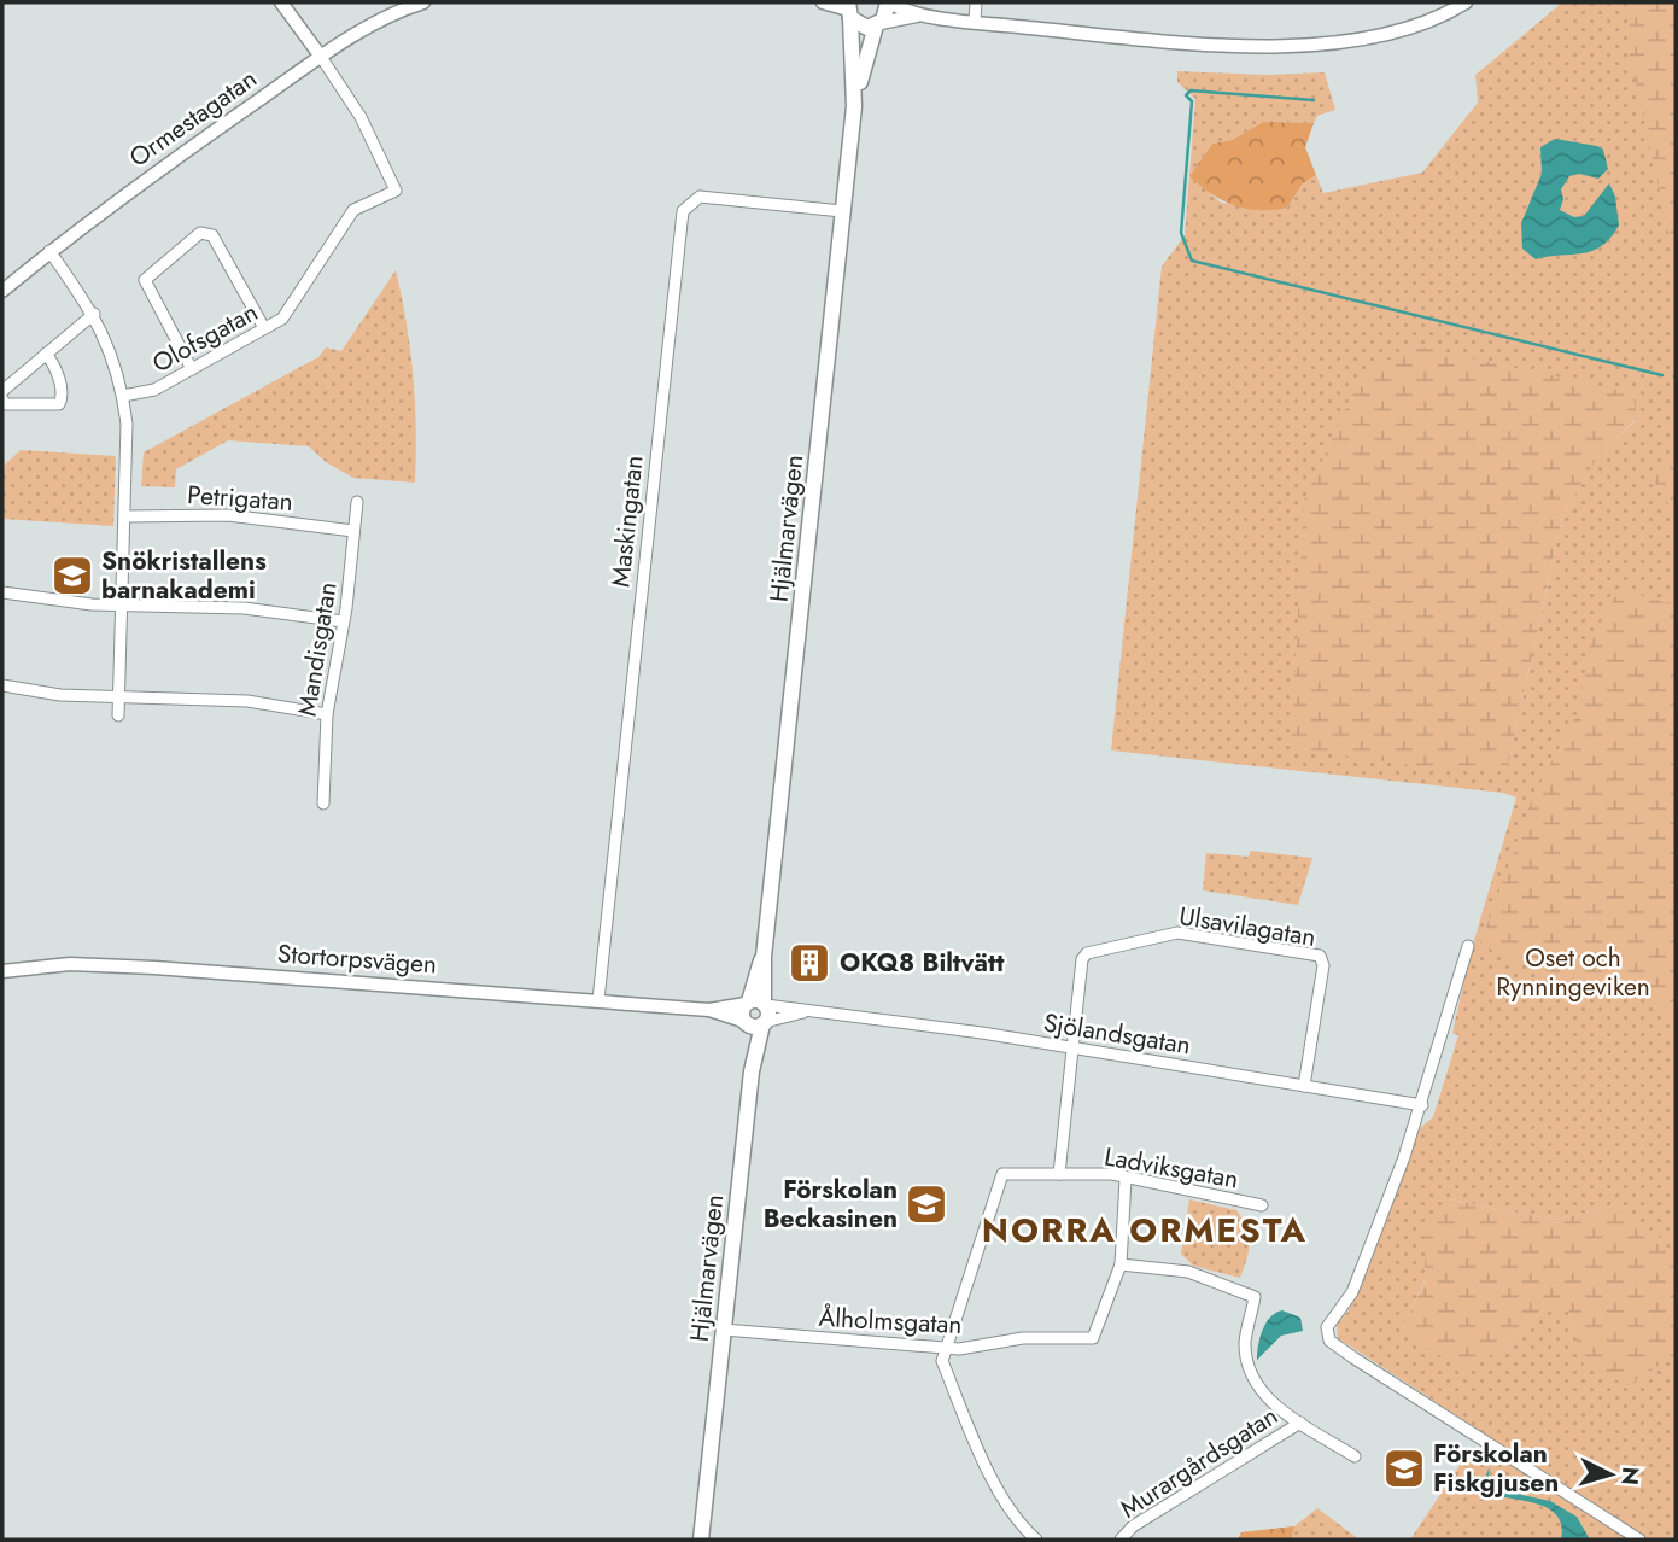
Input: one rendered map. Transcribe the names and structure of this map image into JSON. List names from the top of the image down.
{
  "streets": {
    "main road": ["Hjälmarvägen"],
    "street": [
      "Ormestagatan",
      "Olofsgatan",
      "Petrigatan",
      "Maskingatan",
      "Mandisgatan",
      "Ulsavilagatan",
      "Stortorpsvägen",
      "Sjölandsgatan",
      "Ladviksgatan",
      "Ålholmsgatan",
      "Murargårdsgatan"
    ]
  },
  "crossings": [
    ["Ormestagatan", "Olofsgatan"],
    ["Petrigatan", "Mandisgatan"],
    ["Maskingatan", "Hjälmarvägen"],
    ["Maskingatan", "Stortorpsvägen"],
    ["Hjälmarvägen", "Stortorpsvägen"],
    ["Hjälmarvägen", "Sjölandsgatan"],
    ["Hjälmarvägen", "Ålholmsgatan"],
    ["Ulsavilagatan", "Sjölandsgatan"],
    ["Stortorpsvägen", "Sjölandsgatan"],
    ["Ladviksgatan", "Ålholmsgatan"]
  ],
  "districts": ["NORRA ORMESTA"],
  "parks": ["Oset och Rynningeviken"],
  "places": {
    "school or university": ["Snökristallens barnakademi", "Förskolan Beckasinen", "Förskolan Fiskgjusen"],
    "building": ["OKQ8 Biltvätt"]
  },
  "north": "right"
}
